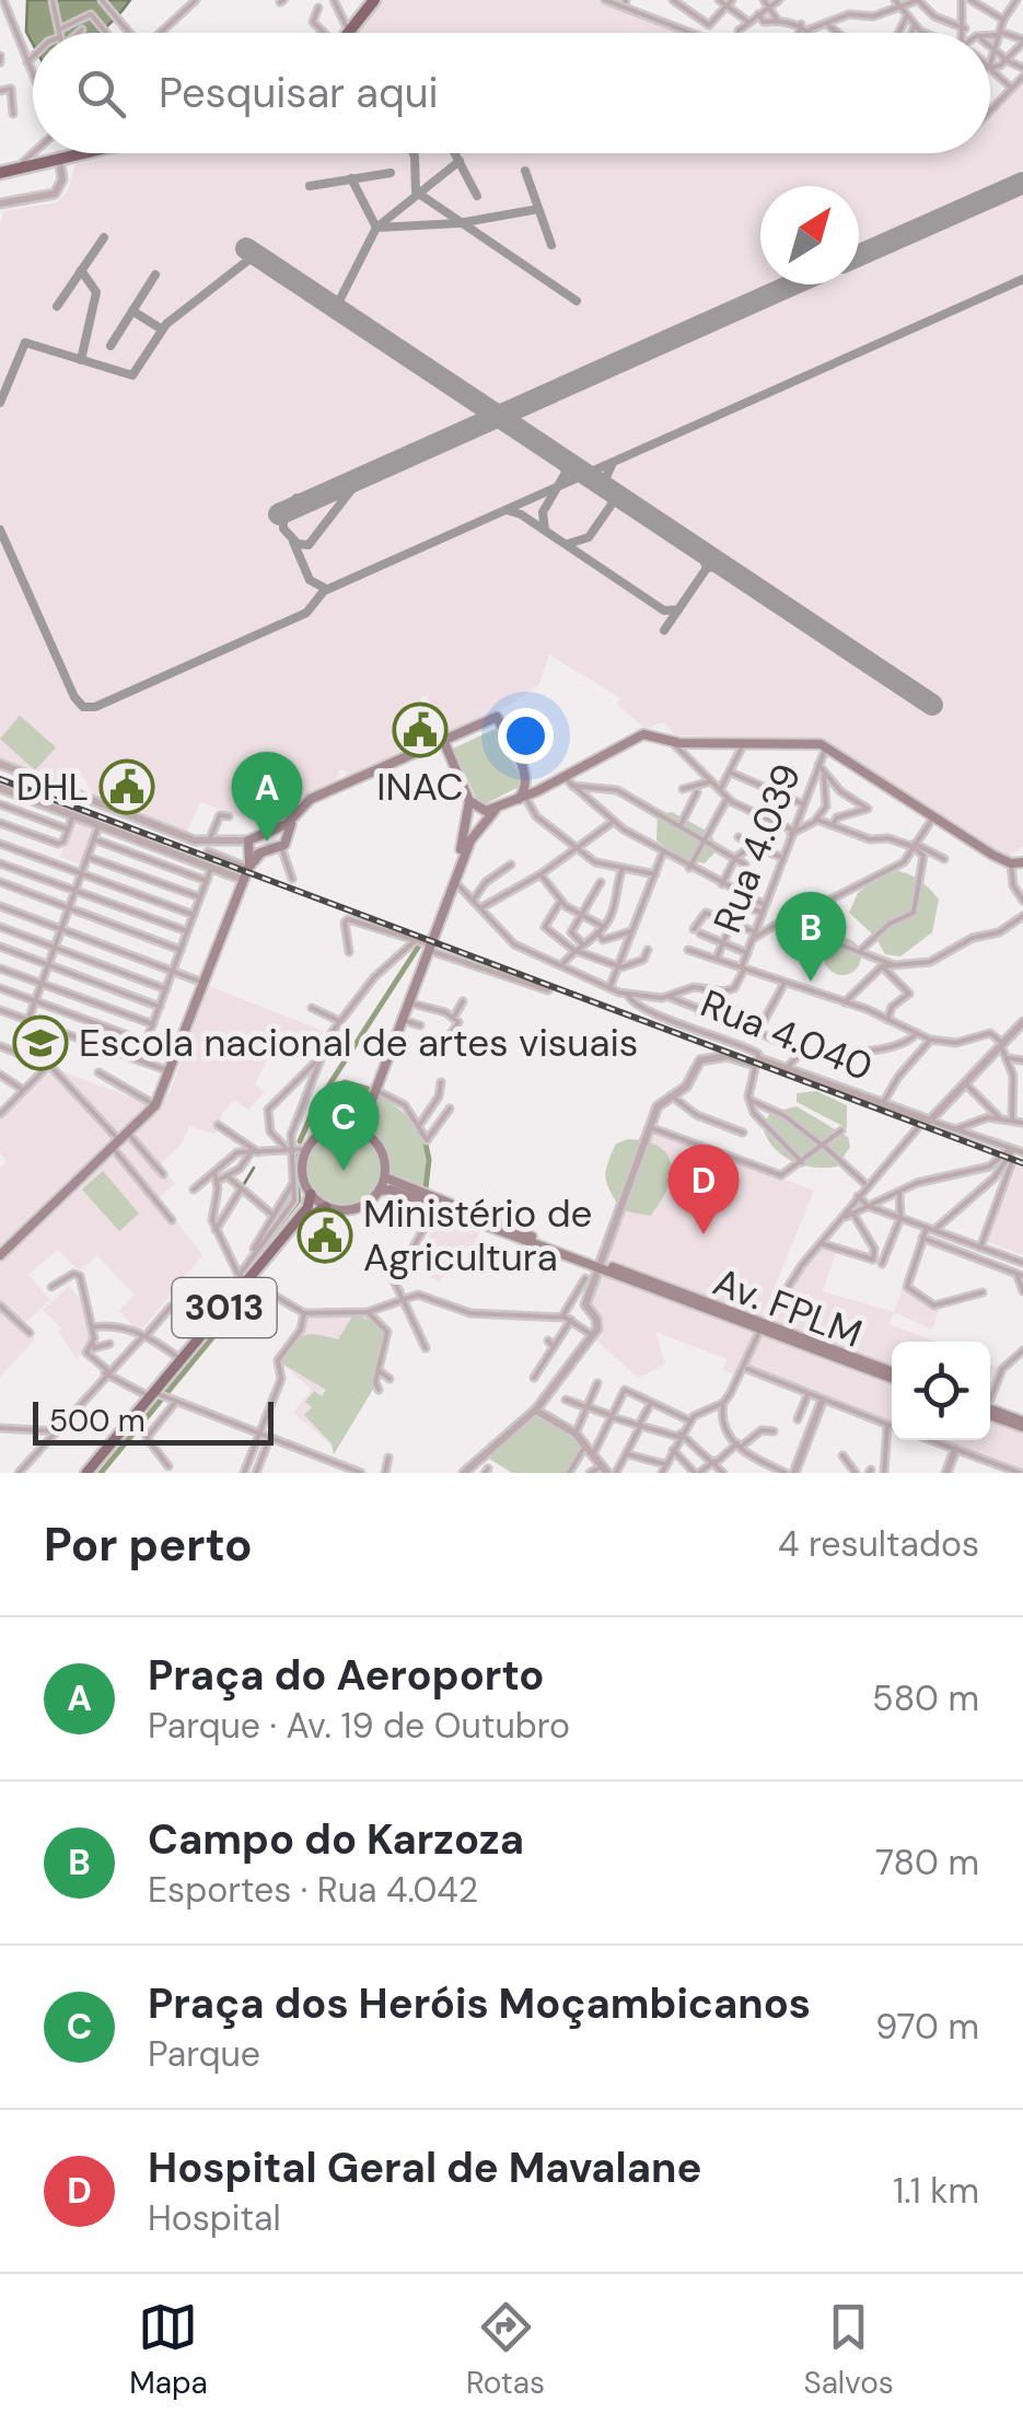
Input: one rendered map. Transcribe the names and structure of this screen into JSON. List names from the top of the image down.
{
  "streets": {
    "main road": ["3013", "Av. FPLM"],
    "street": ["Rua 4.039", "Rua 4.040"]
  },
  "crossings": [
    ["Rua 4.039", "Rua 4.040"]
  ],
  "places": {
    "public building": ["INAC", "DHL", "Ministério de Agricultura"],
    "school or university": ["Escola nacional de artes visuais"]
  },
  "scale_bar": "500 m",
  "north": "top right",
  "page": {
    "search": "Pesquisar aqui",
    "pins": [
      "A",
      "B",
      "C",
      "D"
    ],
    "scale": "500 m",
    "heading": ["Por perto", "4 resultados"],
    "list": [
      {
        "mark": "A",
        "name": "Praça do Aeroporto",
        "note": "Parque · Av. 19 de Outubro",
        "value": "580 m"
      },
      {
        "mark": "B",
        "name": "Campo do Karzoza",
        "note": "Esportes · Rua 4.042",
        "value": "780 m"
      },
      {
        "mark": "C",
        "name": "Praça dos Heróis Moçambicanos",
        "note": "Parque",
        "value": "970 m"
      },
      {
        "mark": "D",
        "name": "Hospital Geral de Mavalane",
        "note": "Hospital",
        "value": "1.1 km"
      }
    ],
    "nav": ["Mapa", "Rotas", "Salvos"]
  }
}
